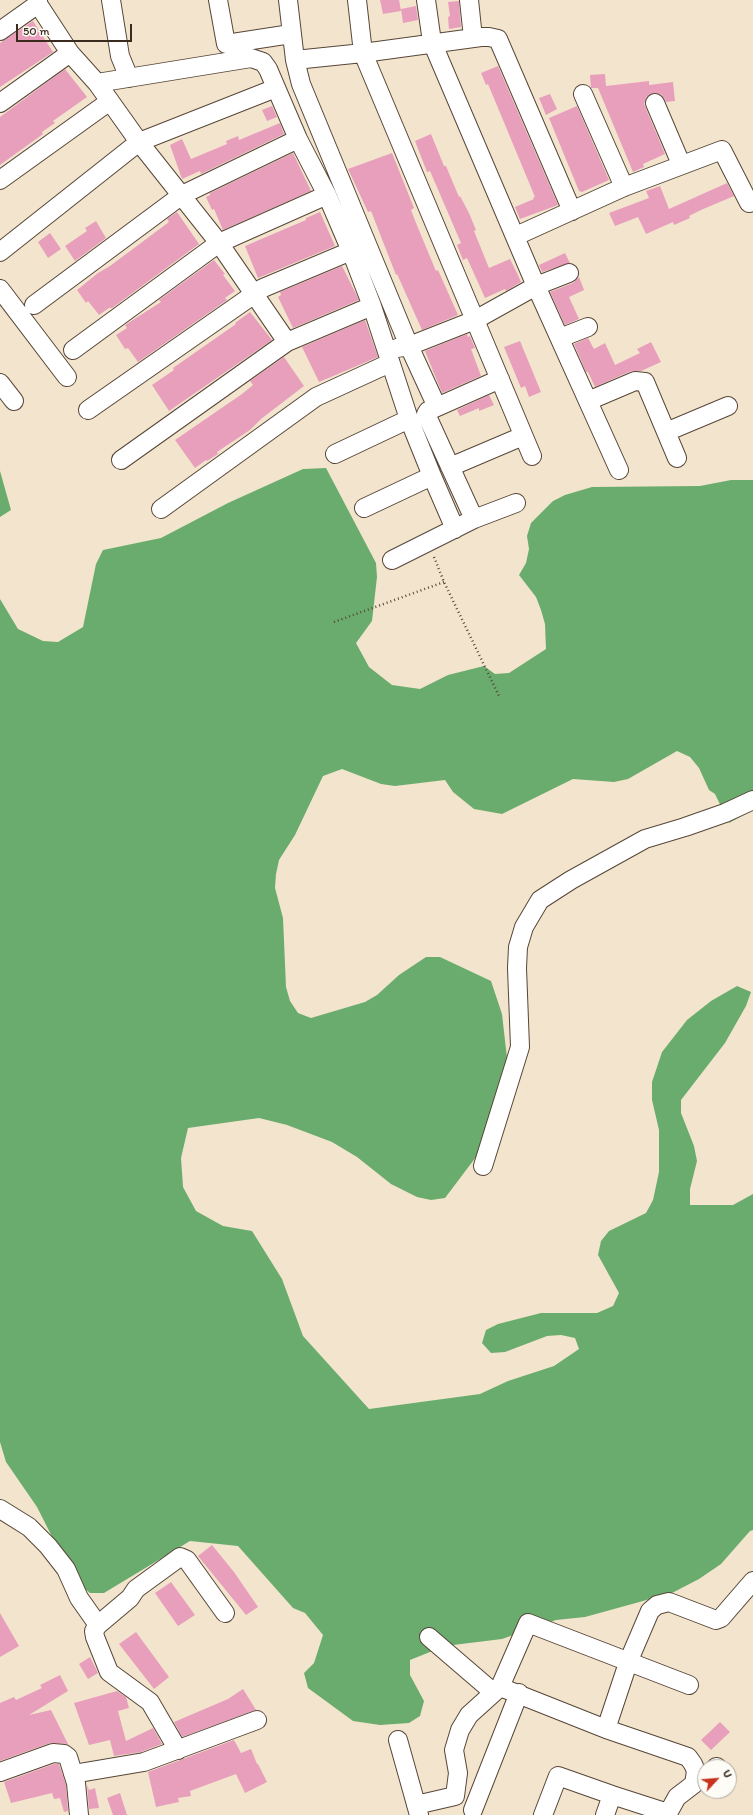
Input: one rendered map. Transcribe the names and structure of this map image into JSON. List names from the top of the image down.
{
  "scale_bar": "50 m",
  "north": "top right"
}
